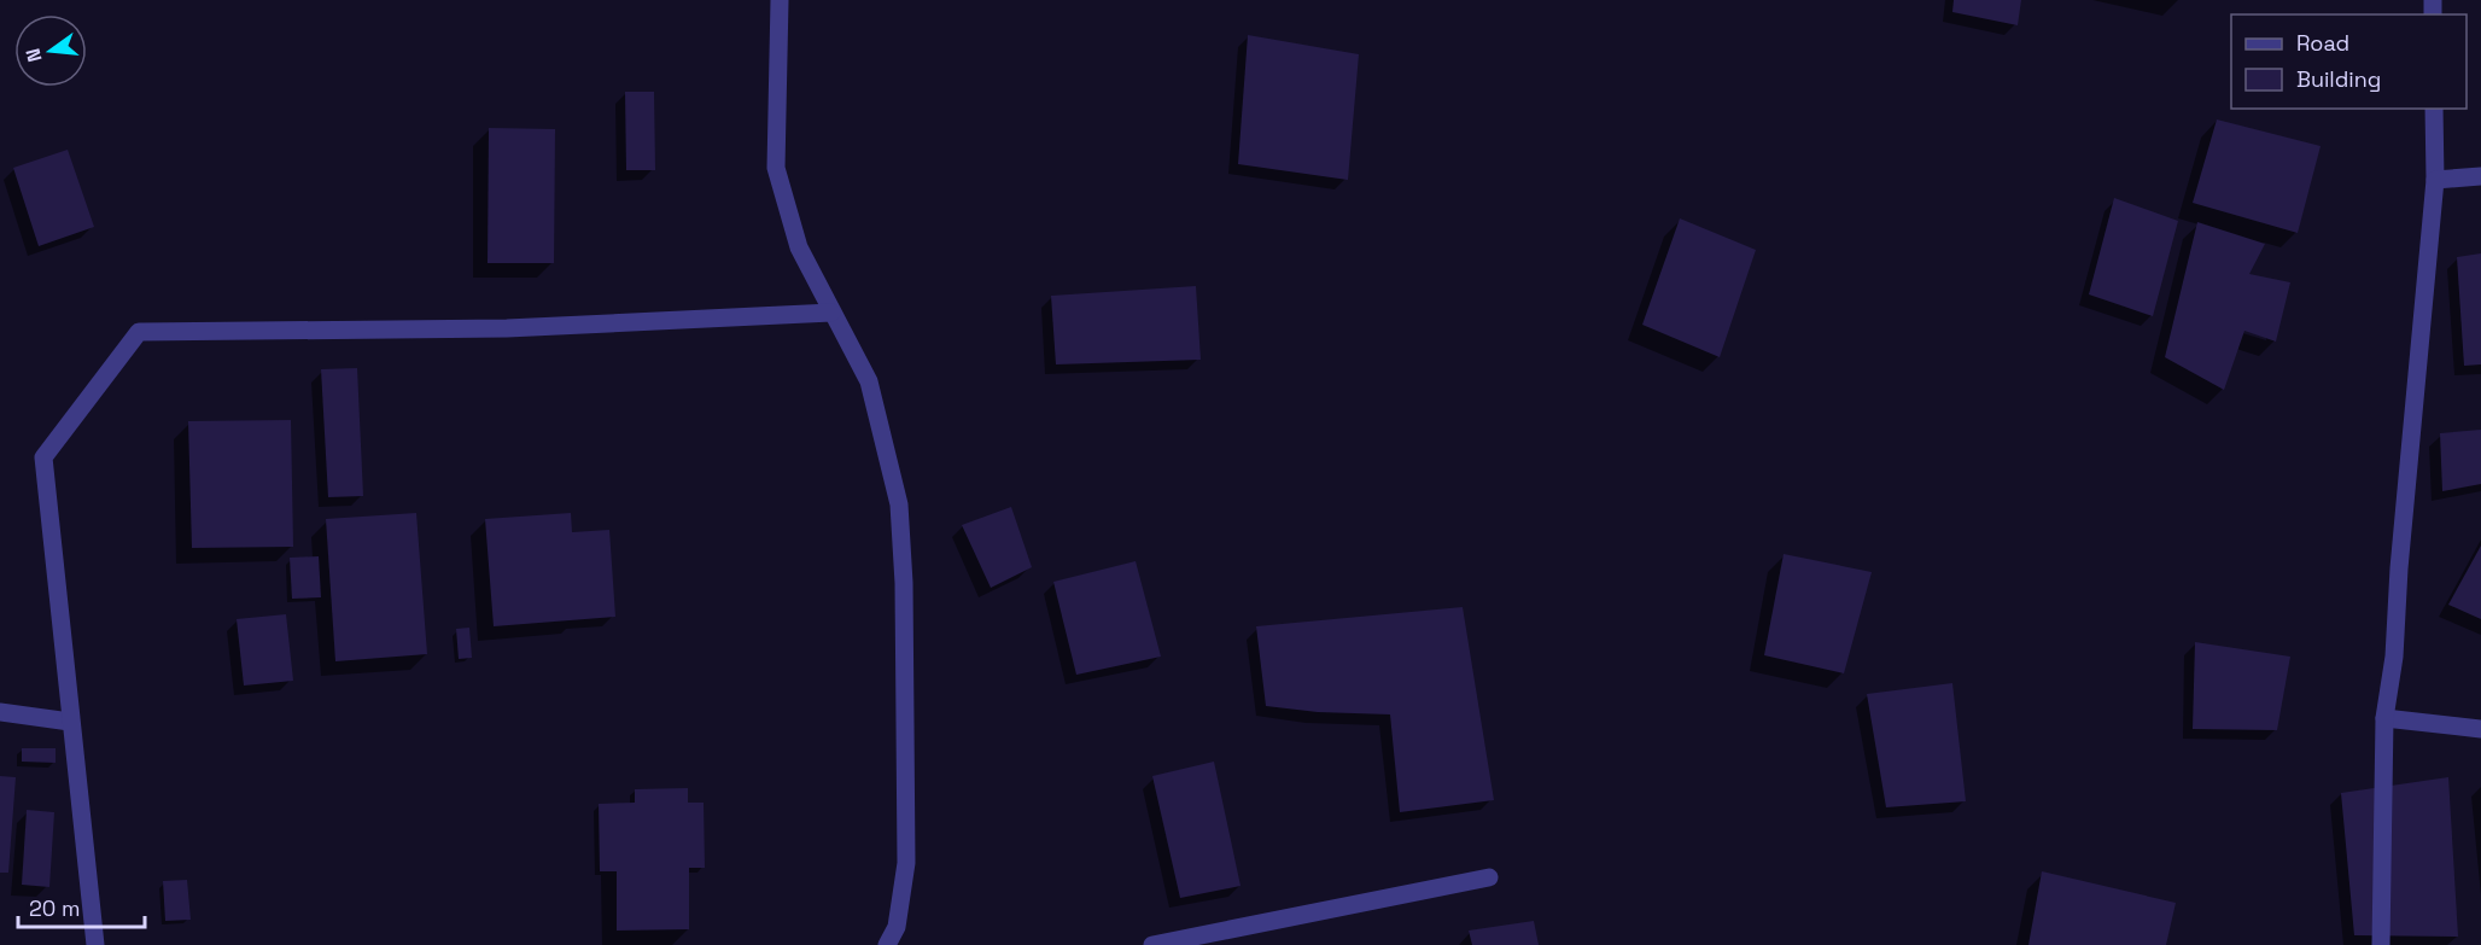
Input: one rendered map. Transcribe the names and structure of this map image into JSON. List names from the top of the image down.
{
  "legend": ["Road", "Building"],
  "scale_bar": "20 m",
  "north": "left"
}
